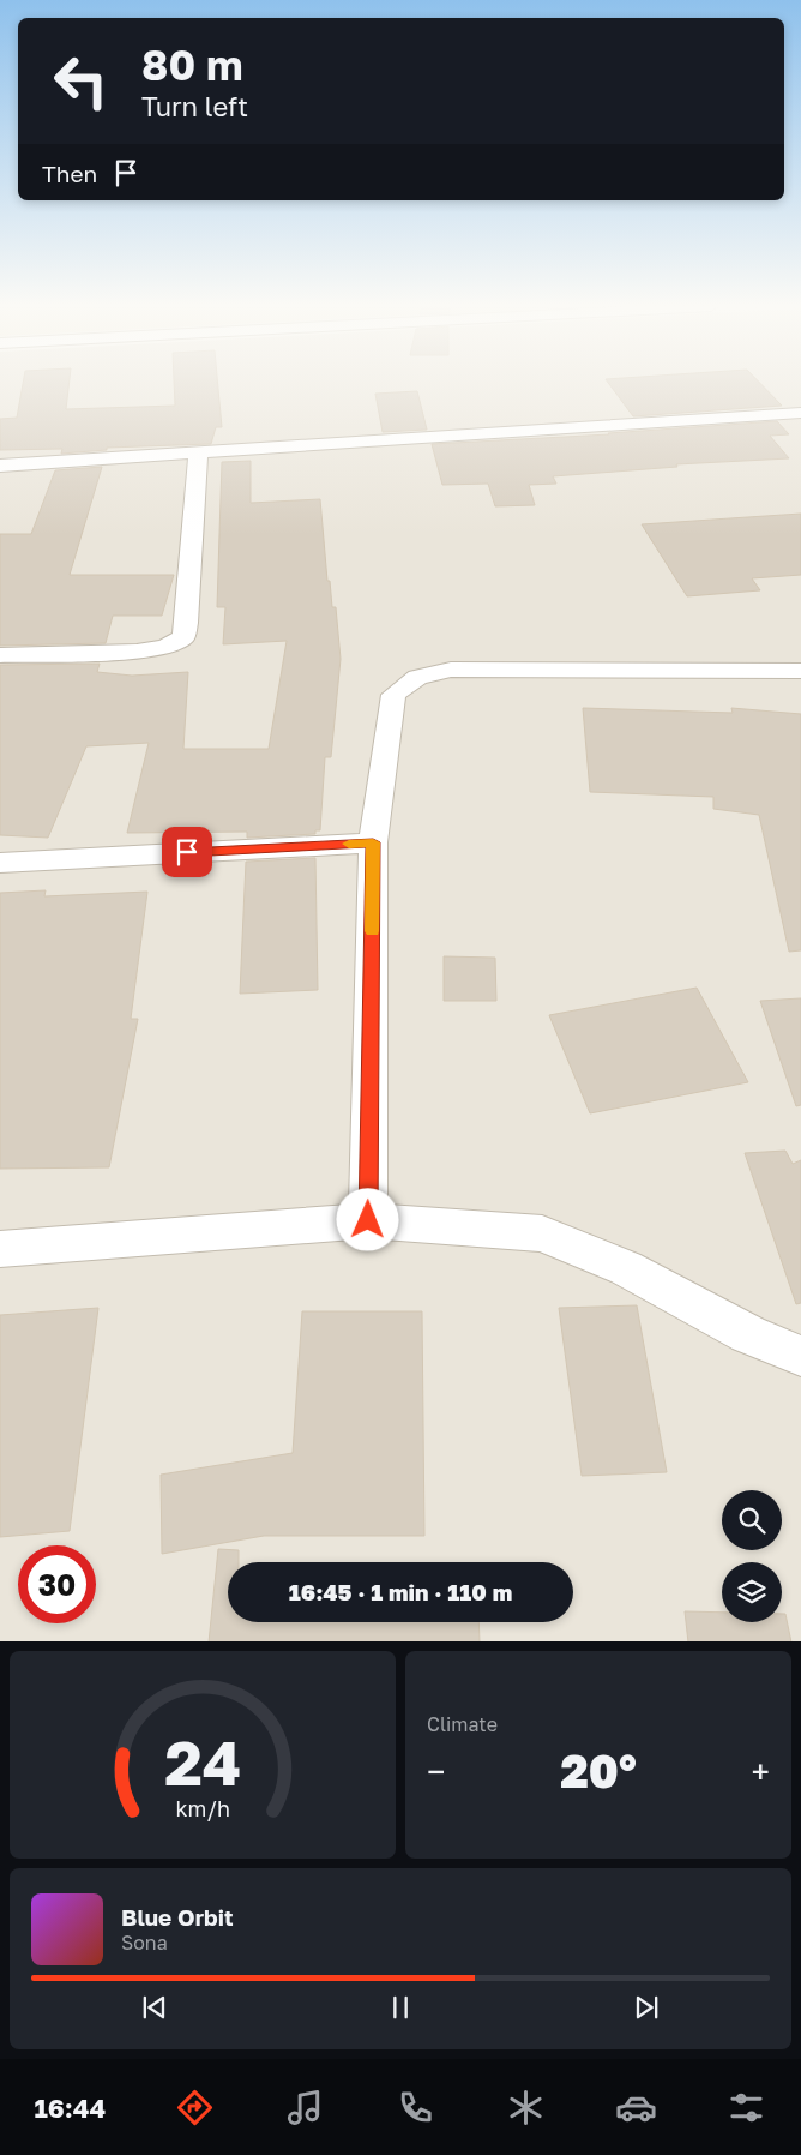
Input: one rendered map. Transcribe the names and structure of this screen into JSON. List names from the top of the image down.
{
  "page": {
    "turn": ["80 m", "Turn left"],
    "then": "Then",
    "limit": "30",
    "trip": "16:45 · 1 min · 110 m",
    "tile": "Climate",
    "heat": ["−", "20°", "+"],
    "song": ["Blue Orbit", "Sona"],
    "tabs": "16:44",
    "gauge": ["24", "km/h"]
  }
}
